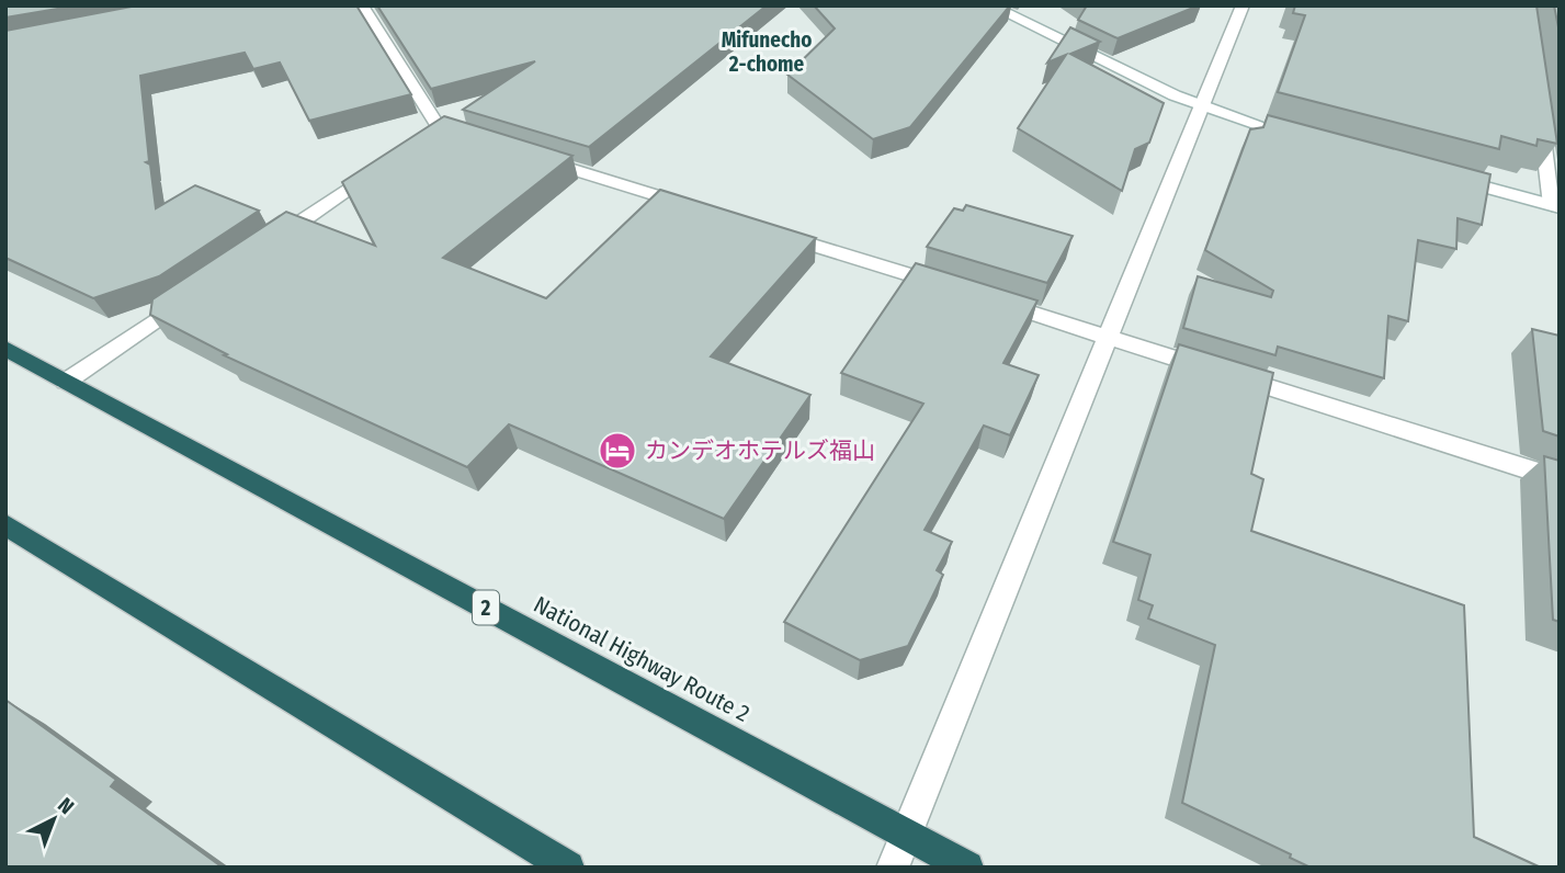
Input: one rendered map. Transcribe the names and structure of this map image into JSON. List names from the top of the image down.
{
  "streets": {
    "highway": ["2", "National Highway Route 2"]
  },
  "districts": ["Mifunecho 2-chome"],
  "places": {
    "hotel": ["カンデオホテルズ福山"]
  },
  "north": "top right"
}
